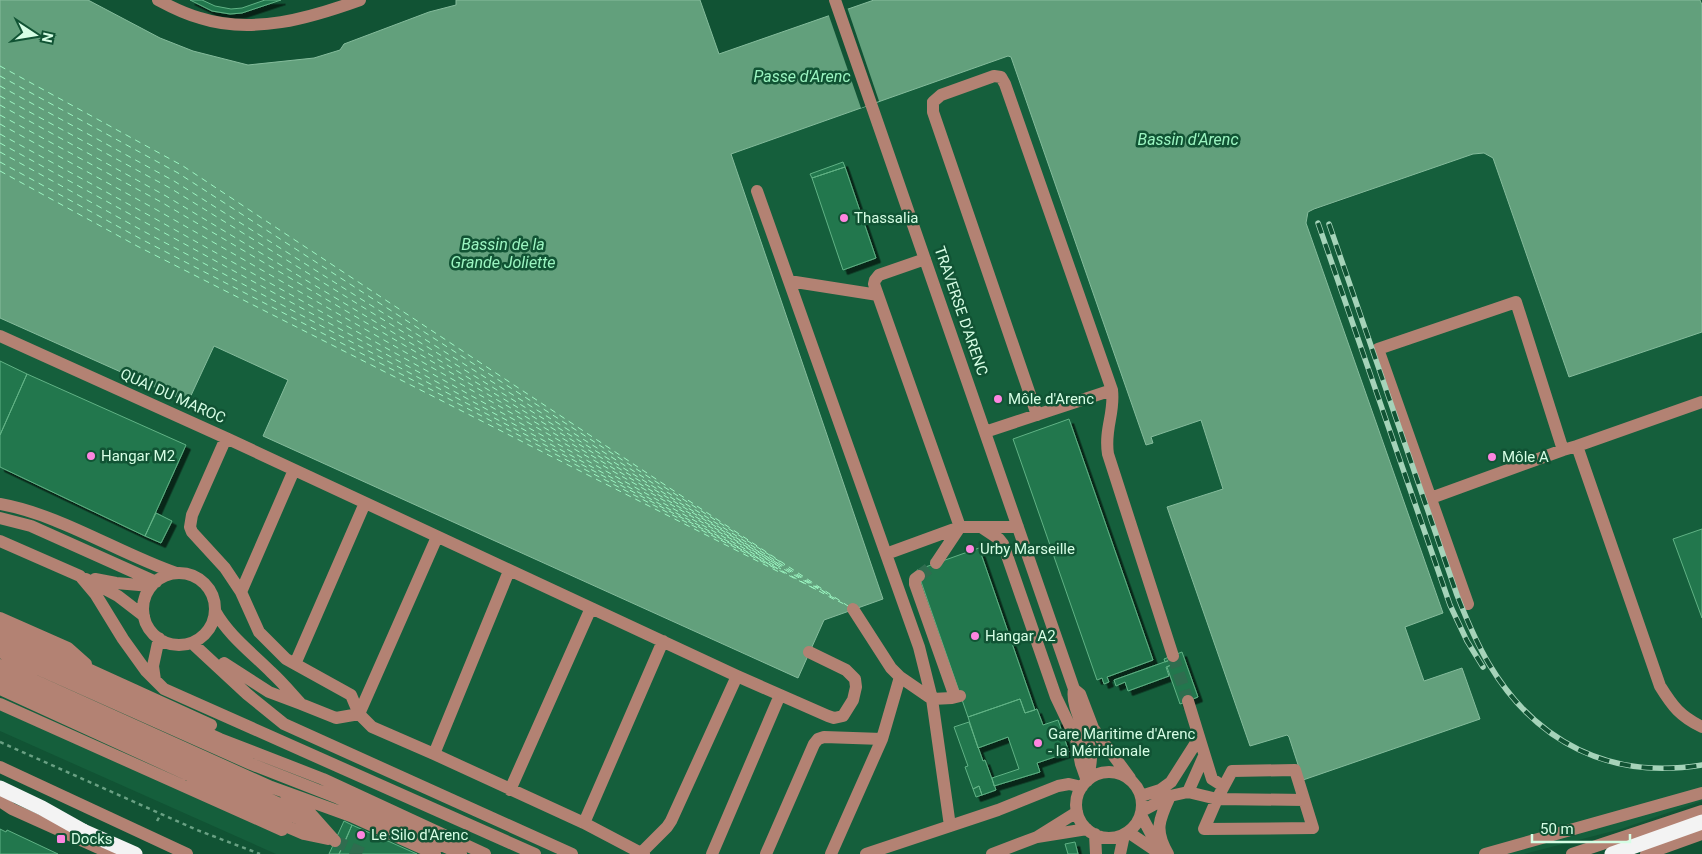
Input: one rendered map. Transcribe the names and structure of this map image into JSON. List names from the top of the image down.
{
  "streets": {
    "street": ["TRAVERSE D'ARENC", "QUAI DU MAROC"]
  },
  "water": ["Passe d'Arenc", "Bassin d'Arenc", "Bassin de la Grande Joliette"],
  "places": {
    "other": [
      "Thassalia",
      "Môle d'Arenc",
      "Hangar M2",
      "Môle A",
      "Urby Marseille",
      "Hangar A2",
      "Gare Maritime d'Arenc - la Méridionale",
      "Le Silo d'Arenc"
    ],
    "transit": ["Docks"]
  },
  "scale_bar": "50 m",
  "north": "right"
}
